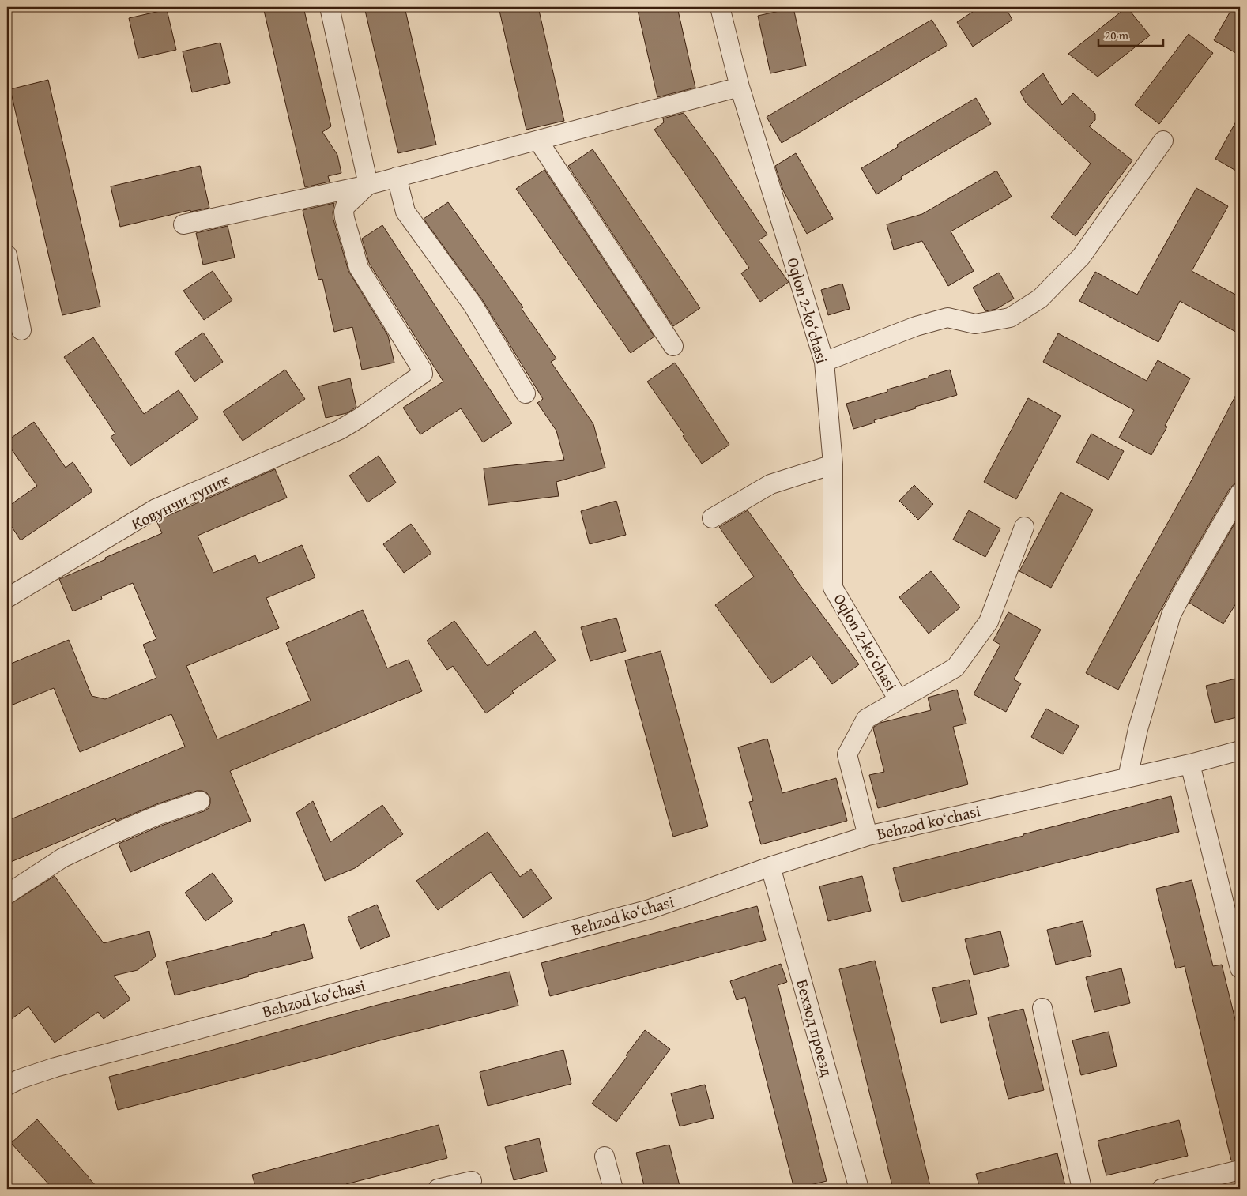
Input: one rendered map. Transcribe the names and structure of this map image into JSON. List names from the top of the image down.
{
  "streets": {
    "street": [
      "Oqlon 2-ko‘chasi",
      "Ковунчи тупик",
      "Behzod ko‘chasi",
      "Бехзод проезд"
    ]
  },
  "crossings": [
    ["Behzod ko‘chasi", "Бехзод проезд"]
  ],
  "scale_bar": "20 m"
}
